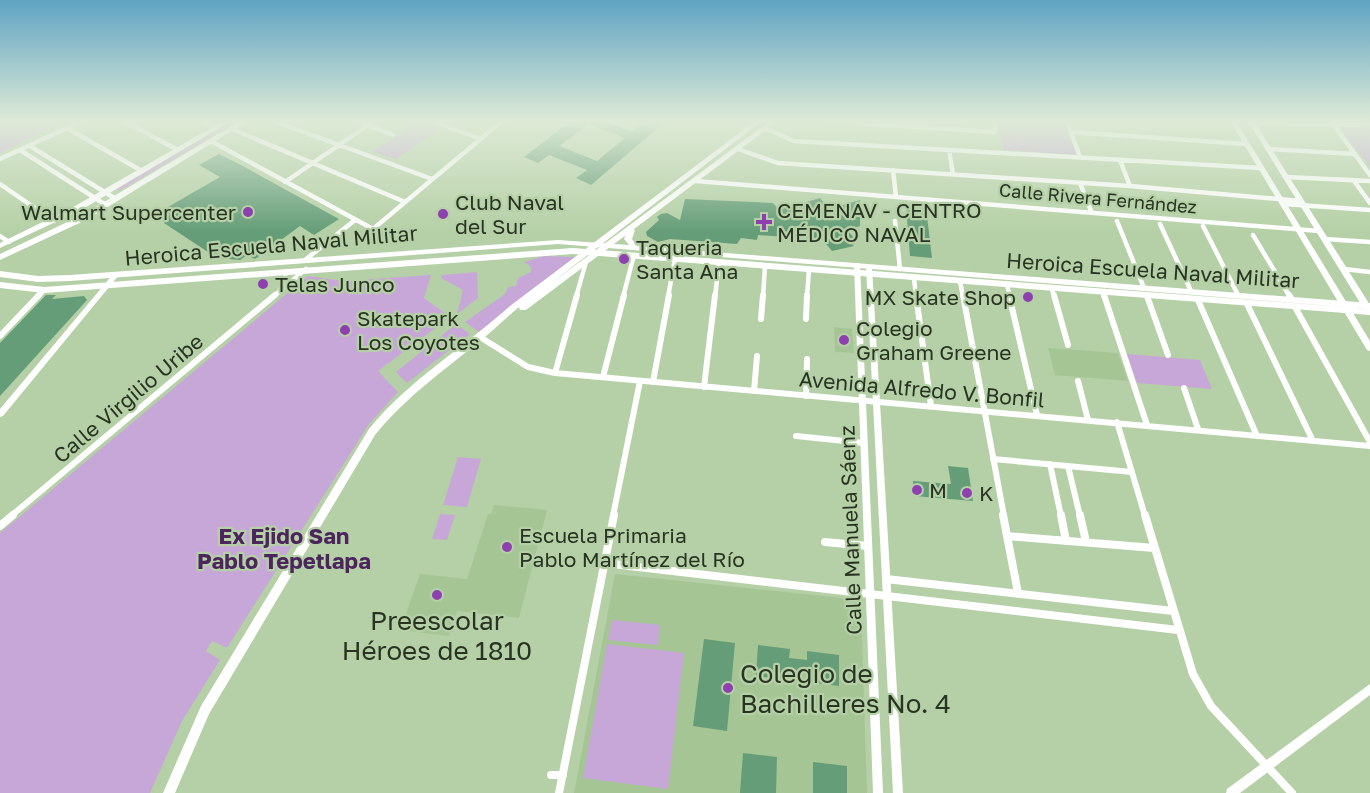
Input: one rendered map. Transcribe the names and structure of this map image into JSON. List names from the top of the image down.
{
  "streets": {
    "main road": ["Heroica Escuela Naval Militar"],
    "street": [
      "Calle Rivera Fernández",
      "Avenida Alfredo V. Bonfil",
      "Calle Virgilio Uribe",
      "Calle Manuela Sáenz"
    ]
  },
  "crossings": [
    ["Heroica Escuela Naval Militar", "Calle Virgilio Uribe"],
    ["Heroica Escuela Naval Militar", "Calle Manuela Sáenz"],
    ["Avenida Alfredo V. Bonfil", "Calle Manuela Sáenz"]
  ],
  "districts": ["Ex Ejido San Pablo Tepetlapa"],
  "places": {
    "other": [
      "Walmart Supercenter",
      "Club Naval del Sur",
      "Taqueria Santa Ana",
      "Telas Junco",
      "MX Skate Shop",
      "Skatepark Los Coyotes",
      "Colegio Graham Greene",
      "M",
      "K",
      "Escuela Primaria Pablo Martínez del Río",
      "Preescolar Héroes de 1810",
      "Colegio de Bachilleres No. 4"
    ],
    "health": ["CEMENAV - CENTRO MÉDICO NAVAL"]
  }
}
